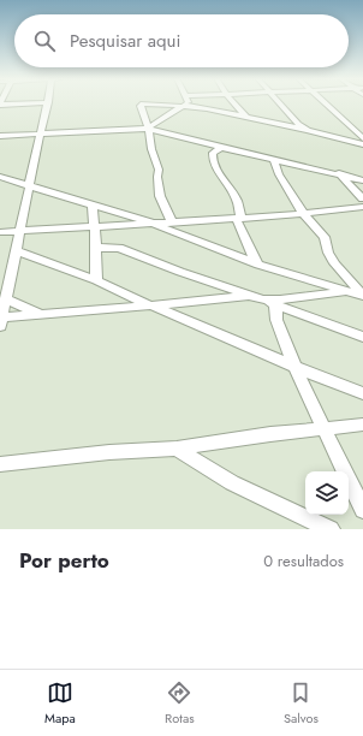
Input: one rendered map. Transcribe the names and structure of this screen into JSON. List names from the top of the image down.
{
  "page": {
    "search": "Pesquisar aqui",
    "heading": ["Por perto", "0 resultados"],
    "nav": ["Mapa", "Rotas", "Salvos"]
  }
}
